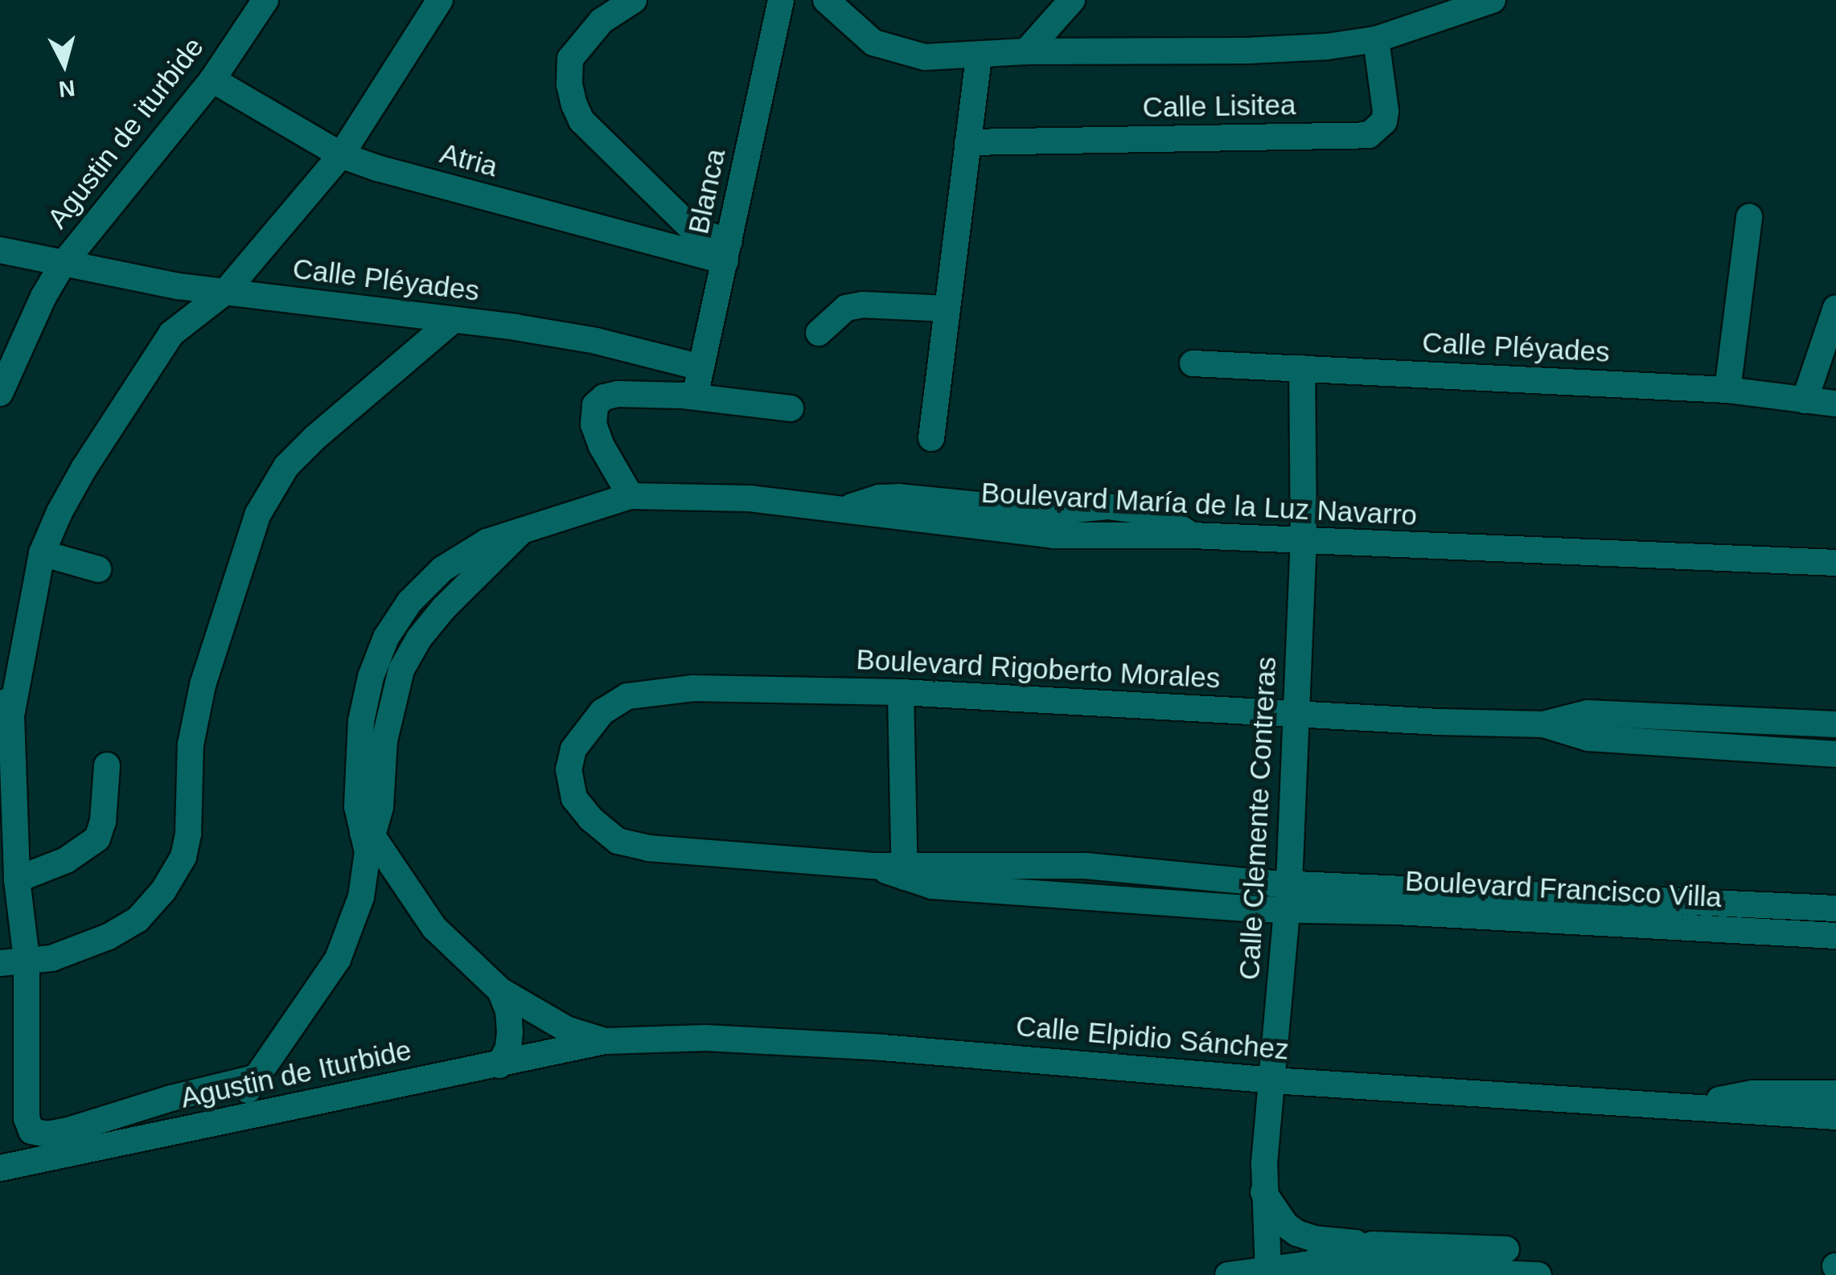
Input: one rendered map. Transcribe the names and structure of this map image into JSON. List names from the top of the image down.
{
  "streets": {
    "street": [
      "Calle Lisitea",
      "Agustin de iturbide",
      "Atria",
      "Blanca",
      "Calle Pléyades",
      "Boulevard María de la Luz Navarro",
      "Boulevard Rigoberto Morales",
      "Calle Clemente Contreras",
      "Boulevard Francisco Villa",
      "Calle Elpidio Sánchez",
      "Agustin de Iturbide"
    ]
  },
  "crossings": [
    ["Agustin de iturbide", "Atria"],
    ["Agustin de iturbide", "Calle Pléyades"],
    ["Atria", "Blanca"],
    ["Blanca", "Calle Pléyades"],
    ["Calle Pléyades", "Calle Clemente Contreras"],
    ["Boulevard María de la Luz Navarro", "Calle Clemente Contreras"],
    ["Boulevard María de la Luz Navarro", "Agustin de Iturbide"],
    ["Boulevard Rigoberto Morales", "Calle Clemente Contreras"],
    ["Boulevard Rigoberto Morales", "Boulevard Francisco Villa"],
    ["Calle Clemente Contreras", "Boulevard Francisco Villa"],
    ["Calle Clemente Contreras", "Calle Elpidio Sánchez"],
    ["Calle Elpidio Sánchez", "Agustin de Iturbide"]
  ],
  "north": "bottom"
}
